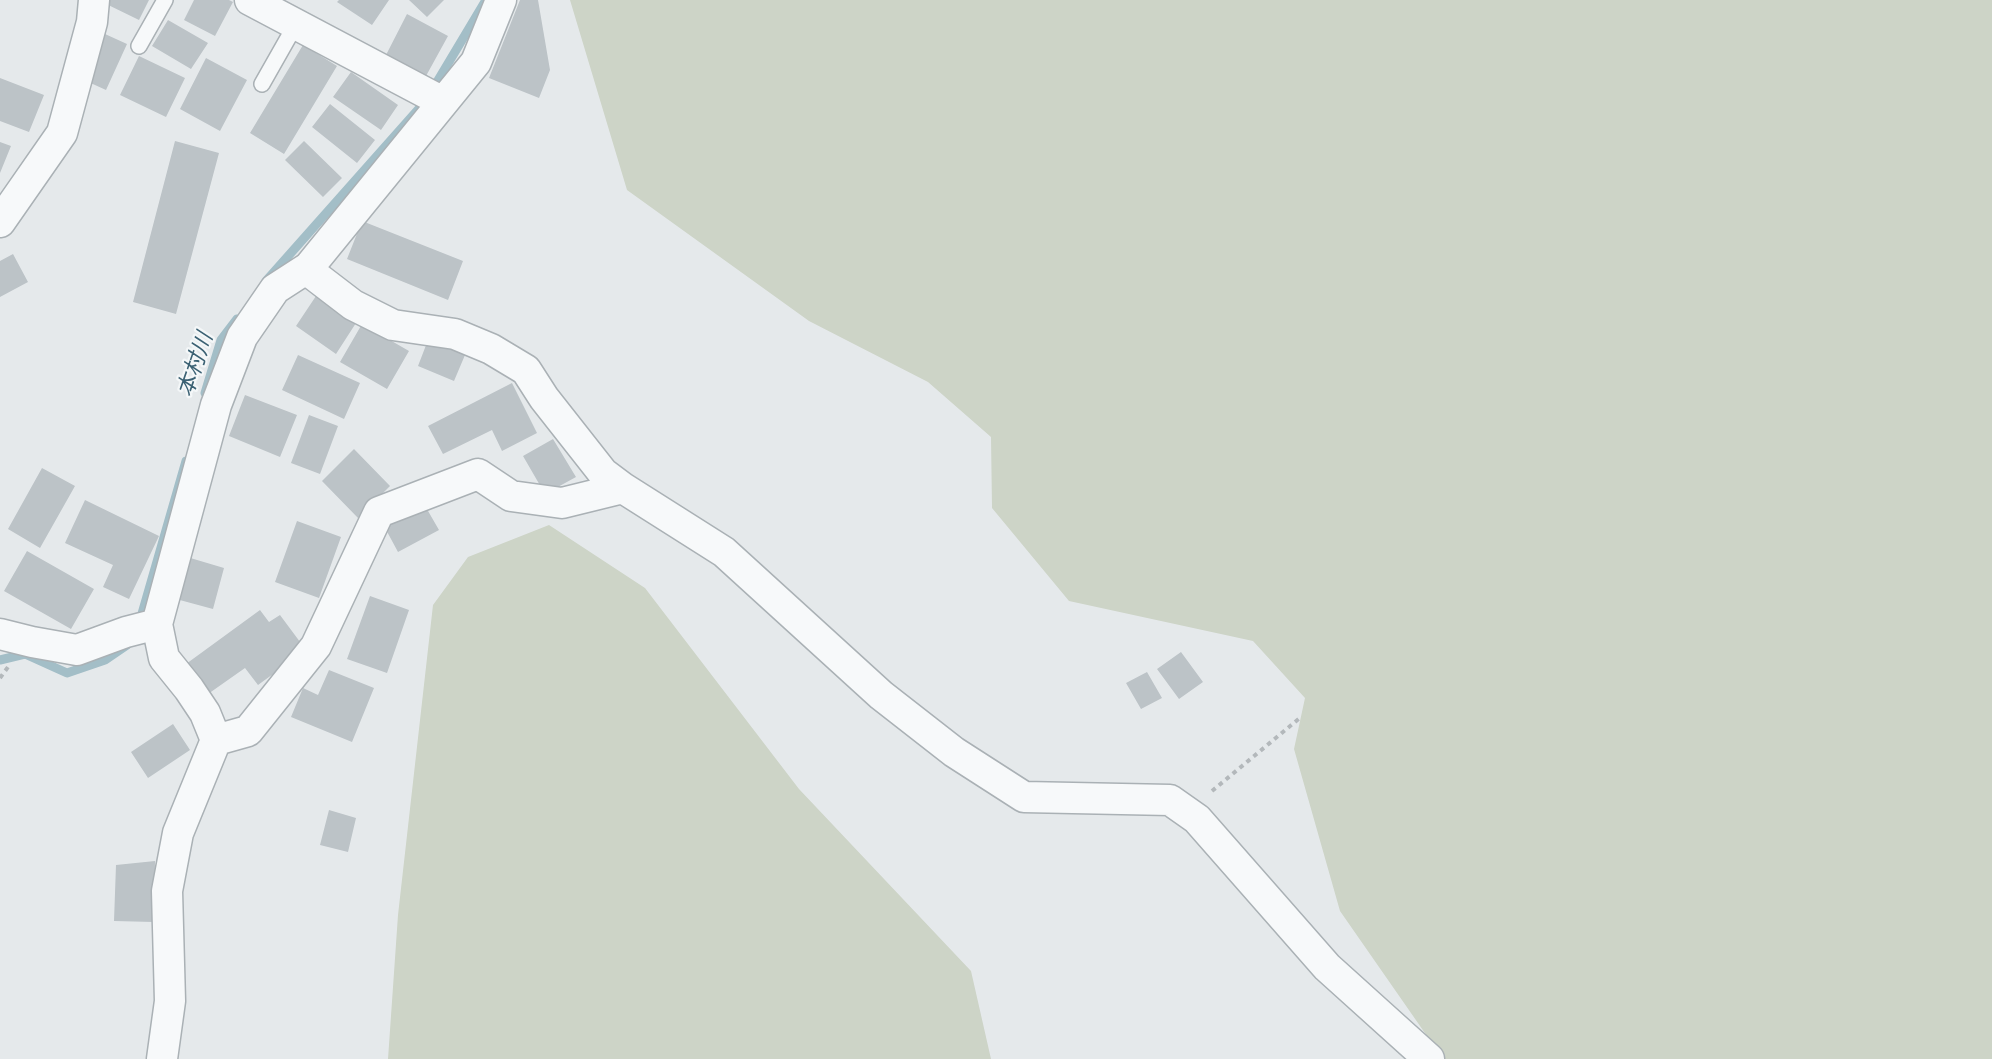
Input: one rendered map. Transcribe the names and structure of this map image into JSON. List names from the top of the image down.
{
  "water": ["本村川"]
}
